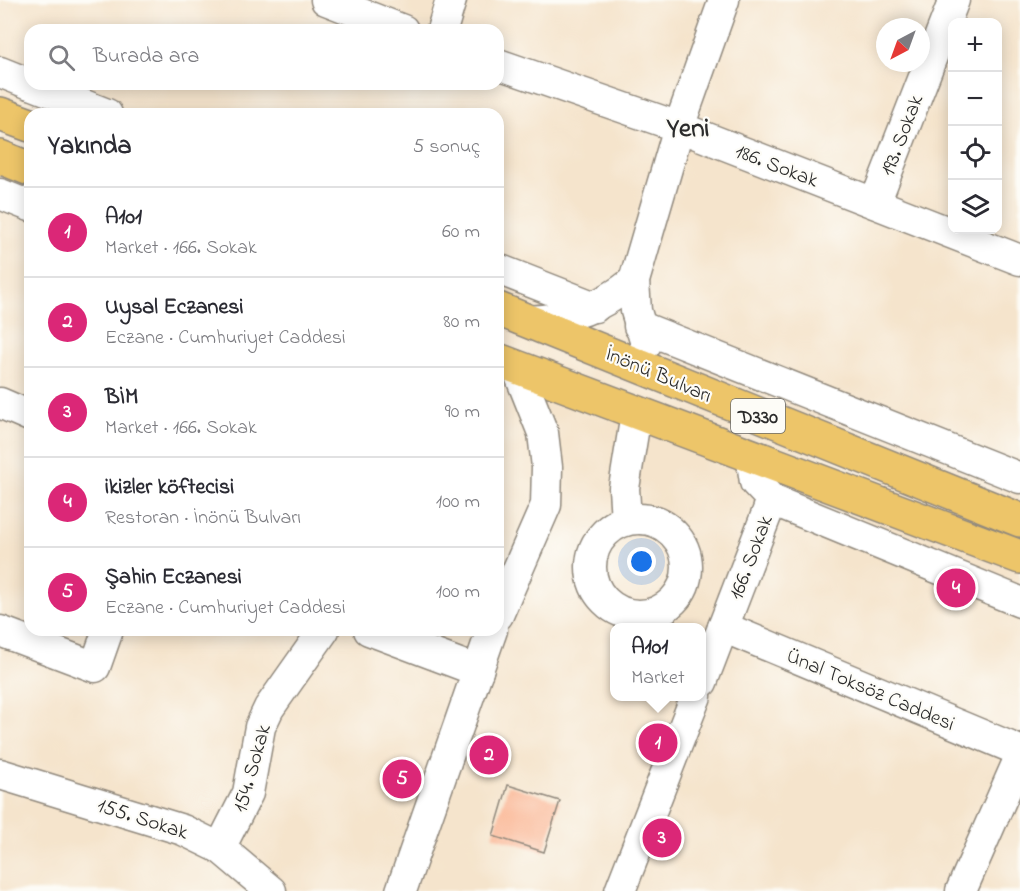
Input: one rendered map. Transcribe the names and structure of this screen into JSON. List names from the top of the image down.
{
  "streets": {
    "highway": ["İnönü Bulvarı", "D330"],
    "street": [
      "193. Sokak",
      "186. Sokak",
      "166. Sokak",
      "Ünal Toksöz Caddesi",
      "154. Sokak",
      "155. Sokak"
    ]
  },
  "crossings": [
    ["193. Sokak", "186. Sokak"],
    ["166. Sokak", "Ünal Toksöz Caddesi"],
    ["154. Sokak", "155. Sokak"]
  ],
  "districts": ["Yeni"],
  "north": "bottom left",
  "page": {
    "map_buttons": ["+", "−"],
    "search": "Burada ara",
    "heading": ["Yakında", "5 sonuç"],
    "list": [
      {
        "mark": "1",
        "name": "A101",
        "note": "Market · 166. Sokak",
        "value": "60 m"
      },
      {
        "mark": "2",
        "name": "Uysal Eczanesi",
        "note": "Eczane · Cumhuriyet Caddesi",
        "value": "80 m"
      },
      {
        "mark": "3",
        "name": "BİM",
        "note": "Market · 166. Sokak",
        "value": "90 m"
      },
      {
        "mark": "4",
        "name": "ikizler köftecisi",
        "note": "Restoran · İnönü Bulvarı",
        "value": "100 m"
      },
      {
        "mark": "5",
        "name": "Şahin Eczanesi",
        "note": "Eczane · Cumhuriyet Caddesi",
        "value": "100 m"
      }
    ],
    "pins": [
      "4",
      "1",
      "2",
      "5",
      "3"
    ],
    "popup": ["A101", "Market"]
  }
}
